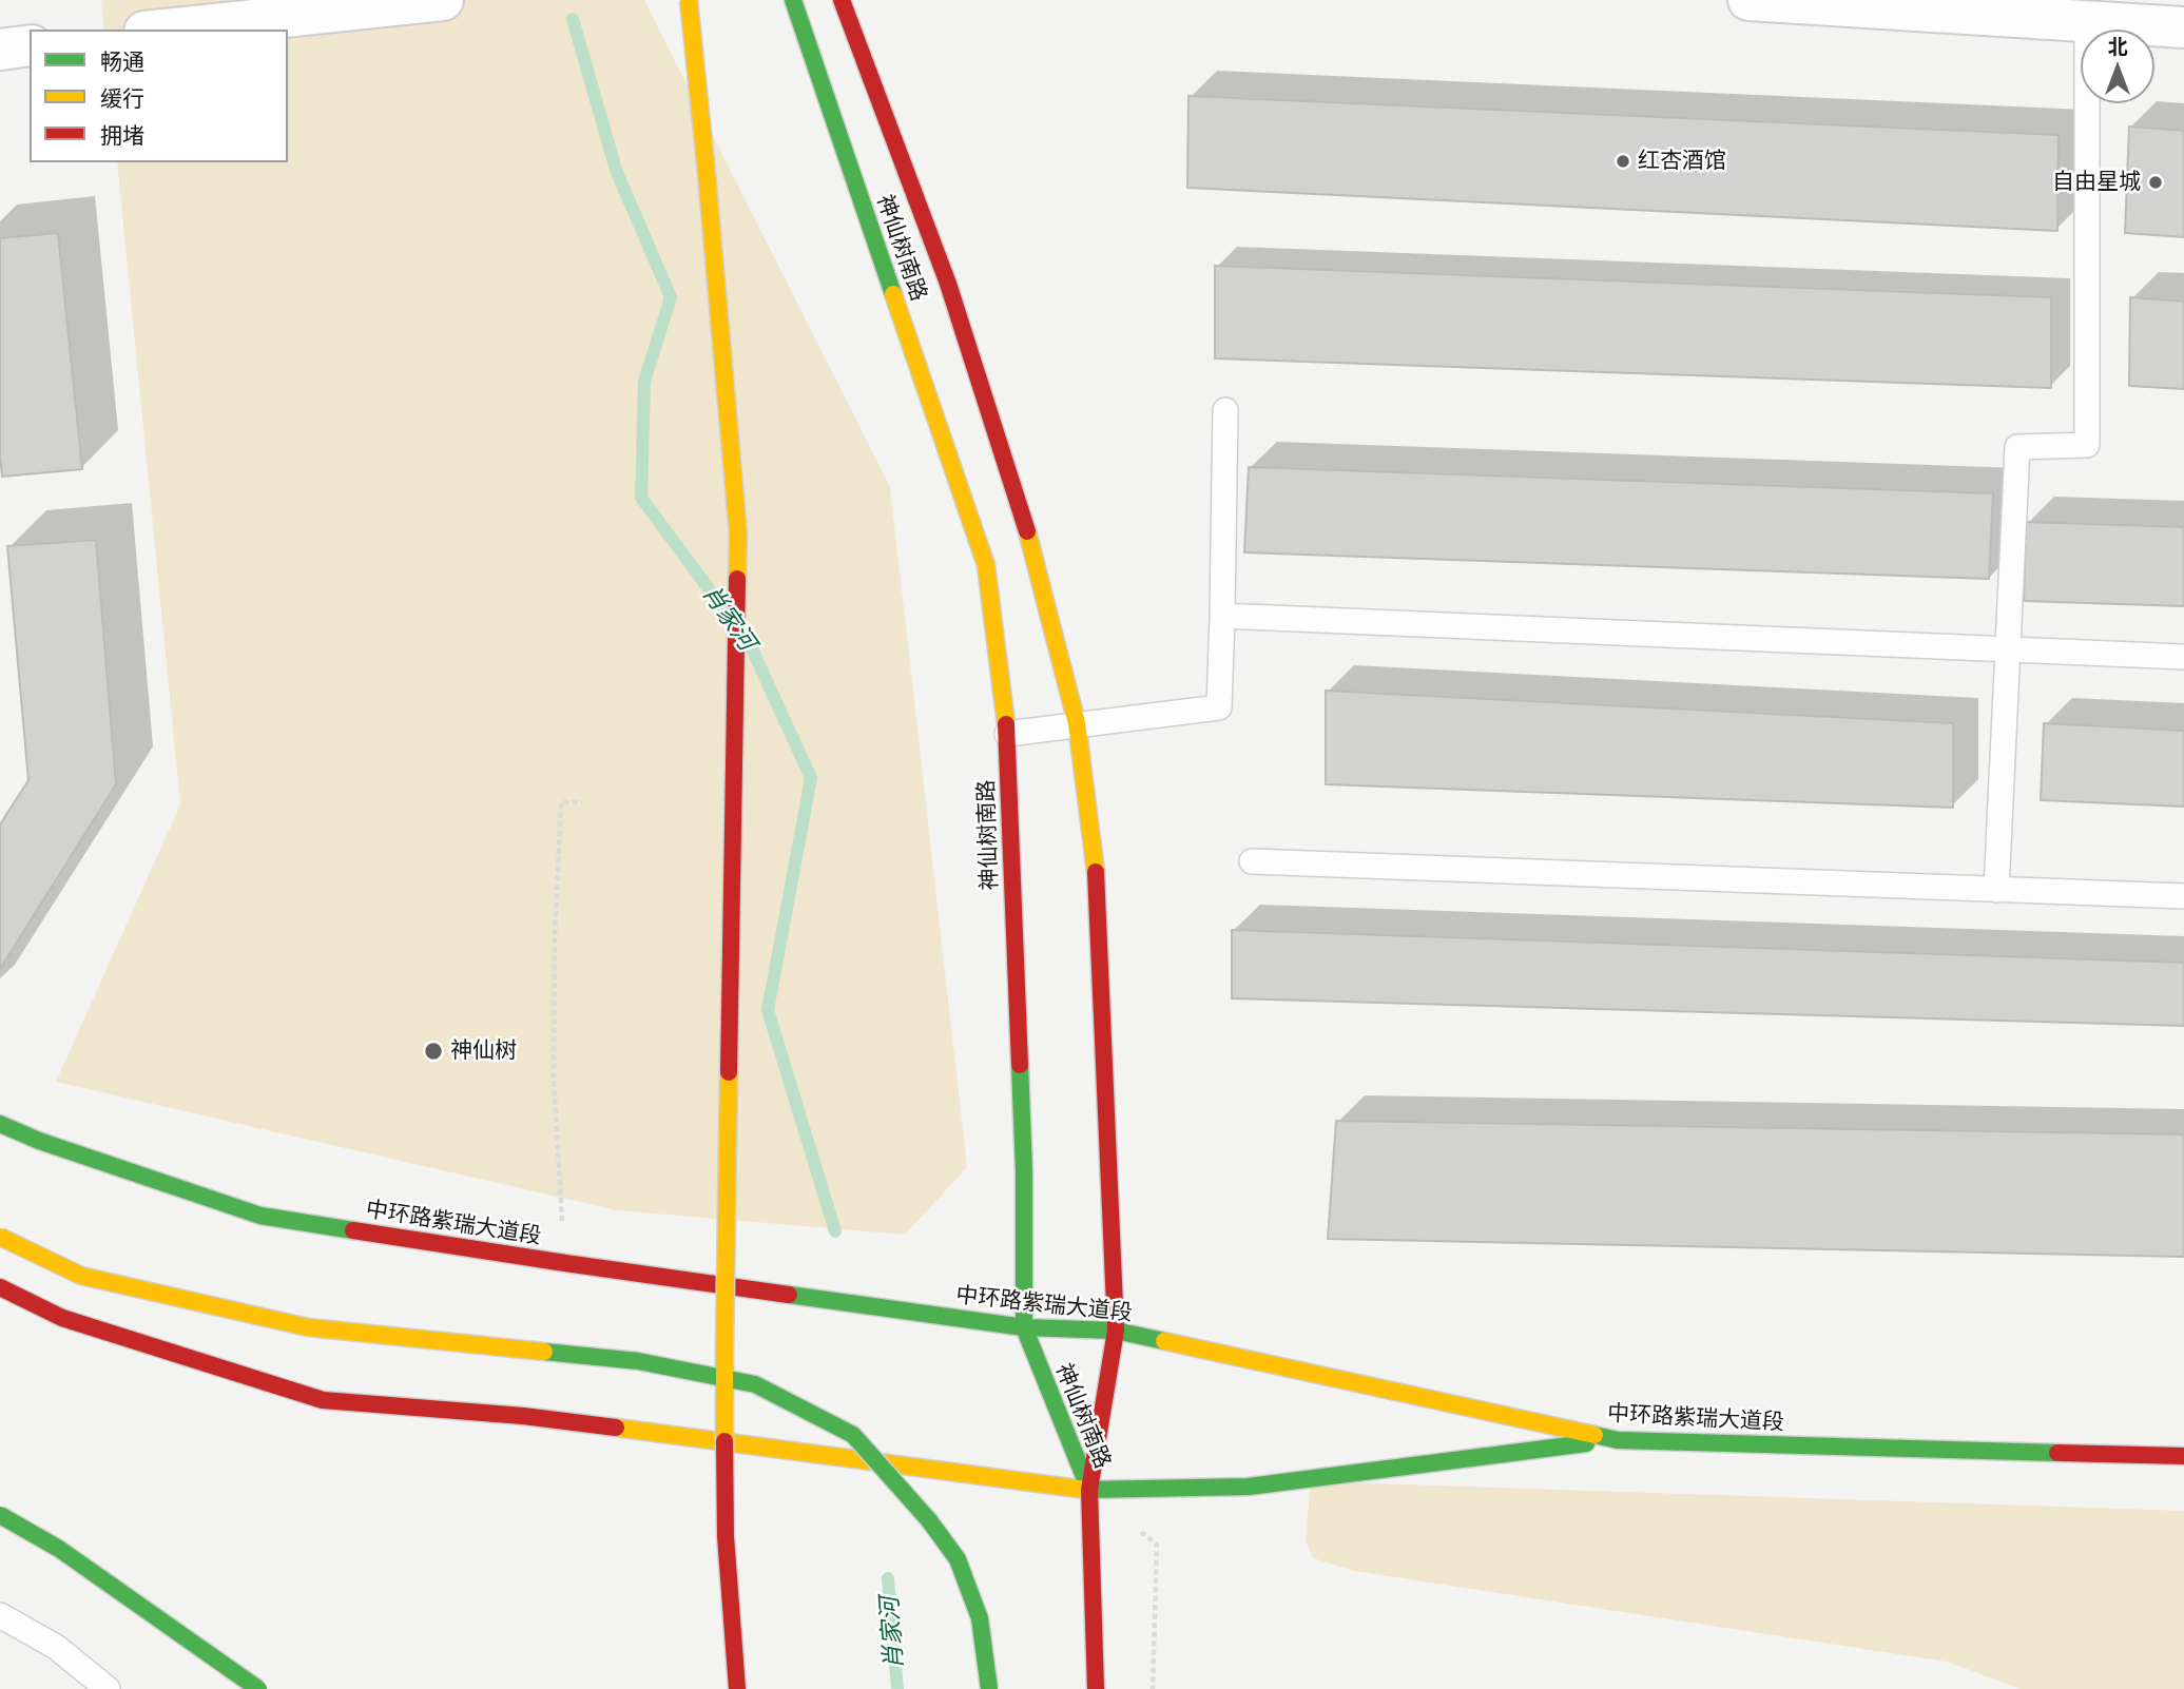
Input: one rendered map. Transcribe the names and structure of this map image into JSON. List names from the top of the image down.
{
  "streets": {
    "main road": ["神仙树南路", "中环路紫瑞大道段"]
  },
  "crossings": [
    ["神仙树南路", "中环路紫瑞大道段"]
  ],
  "water": ["肖家河"],
  "places": ["红杏酒馆", "自由星城", "神仙树"],
  "legend": ["畅通", "缓行", "拥堵"],
  "north": "top"
}
